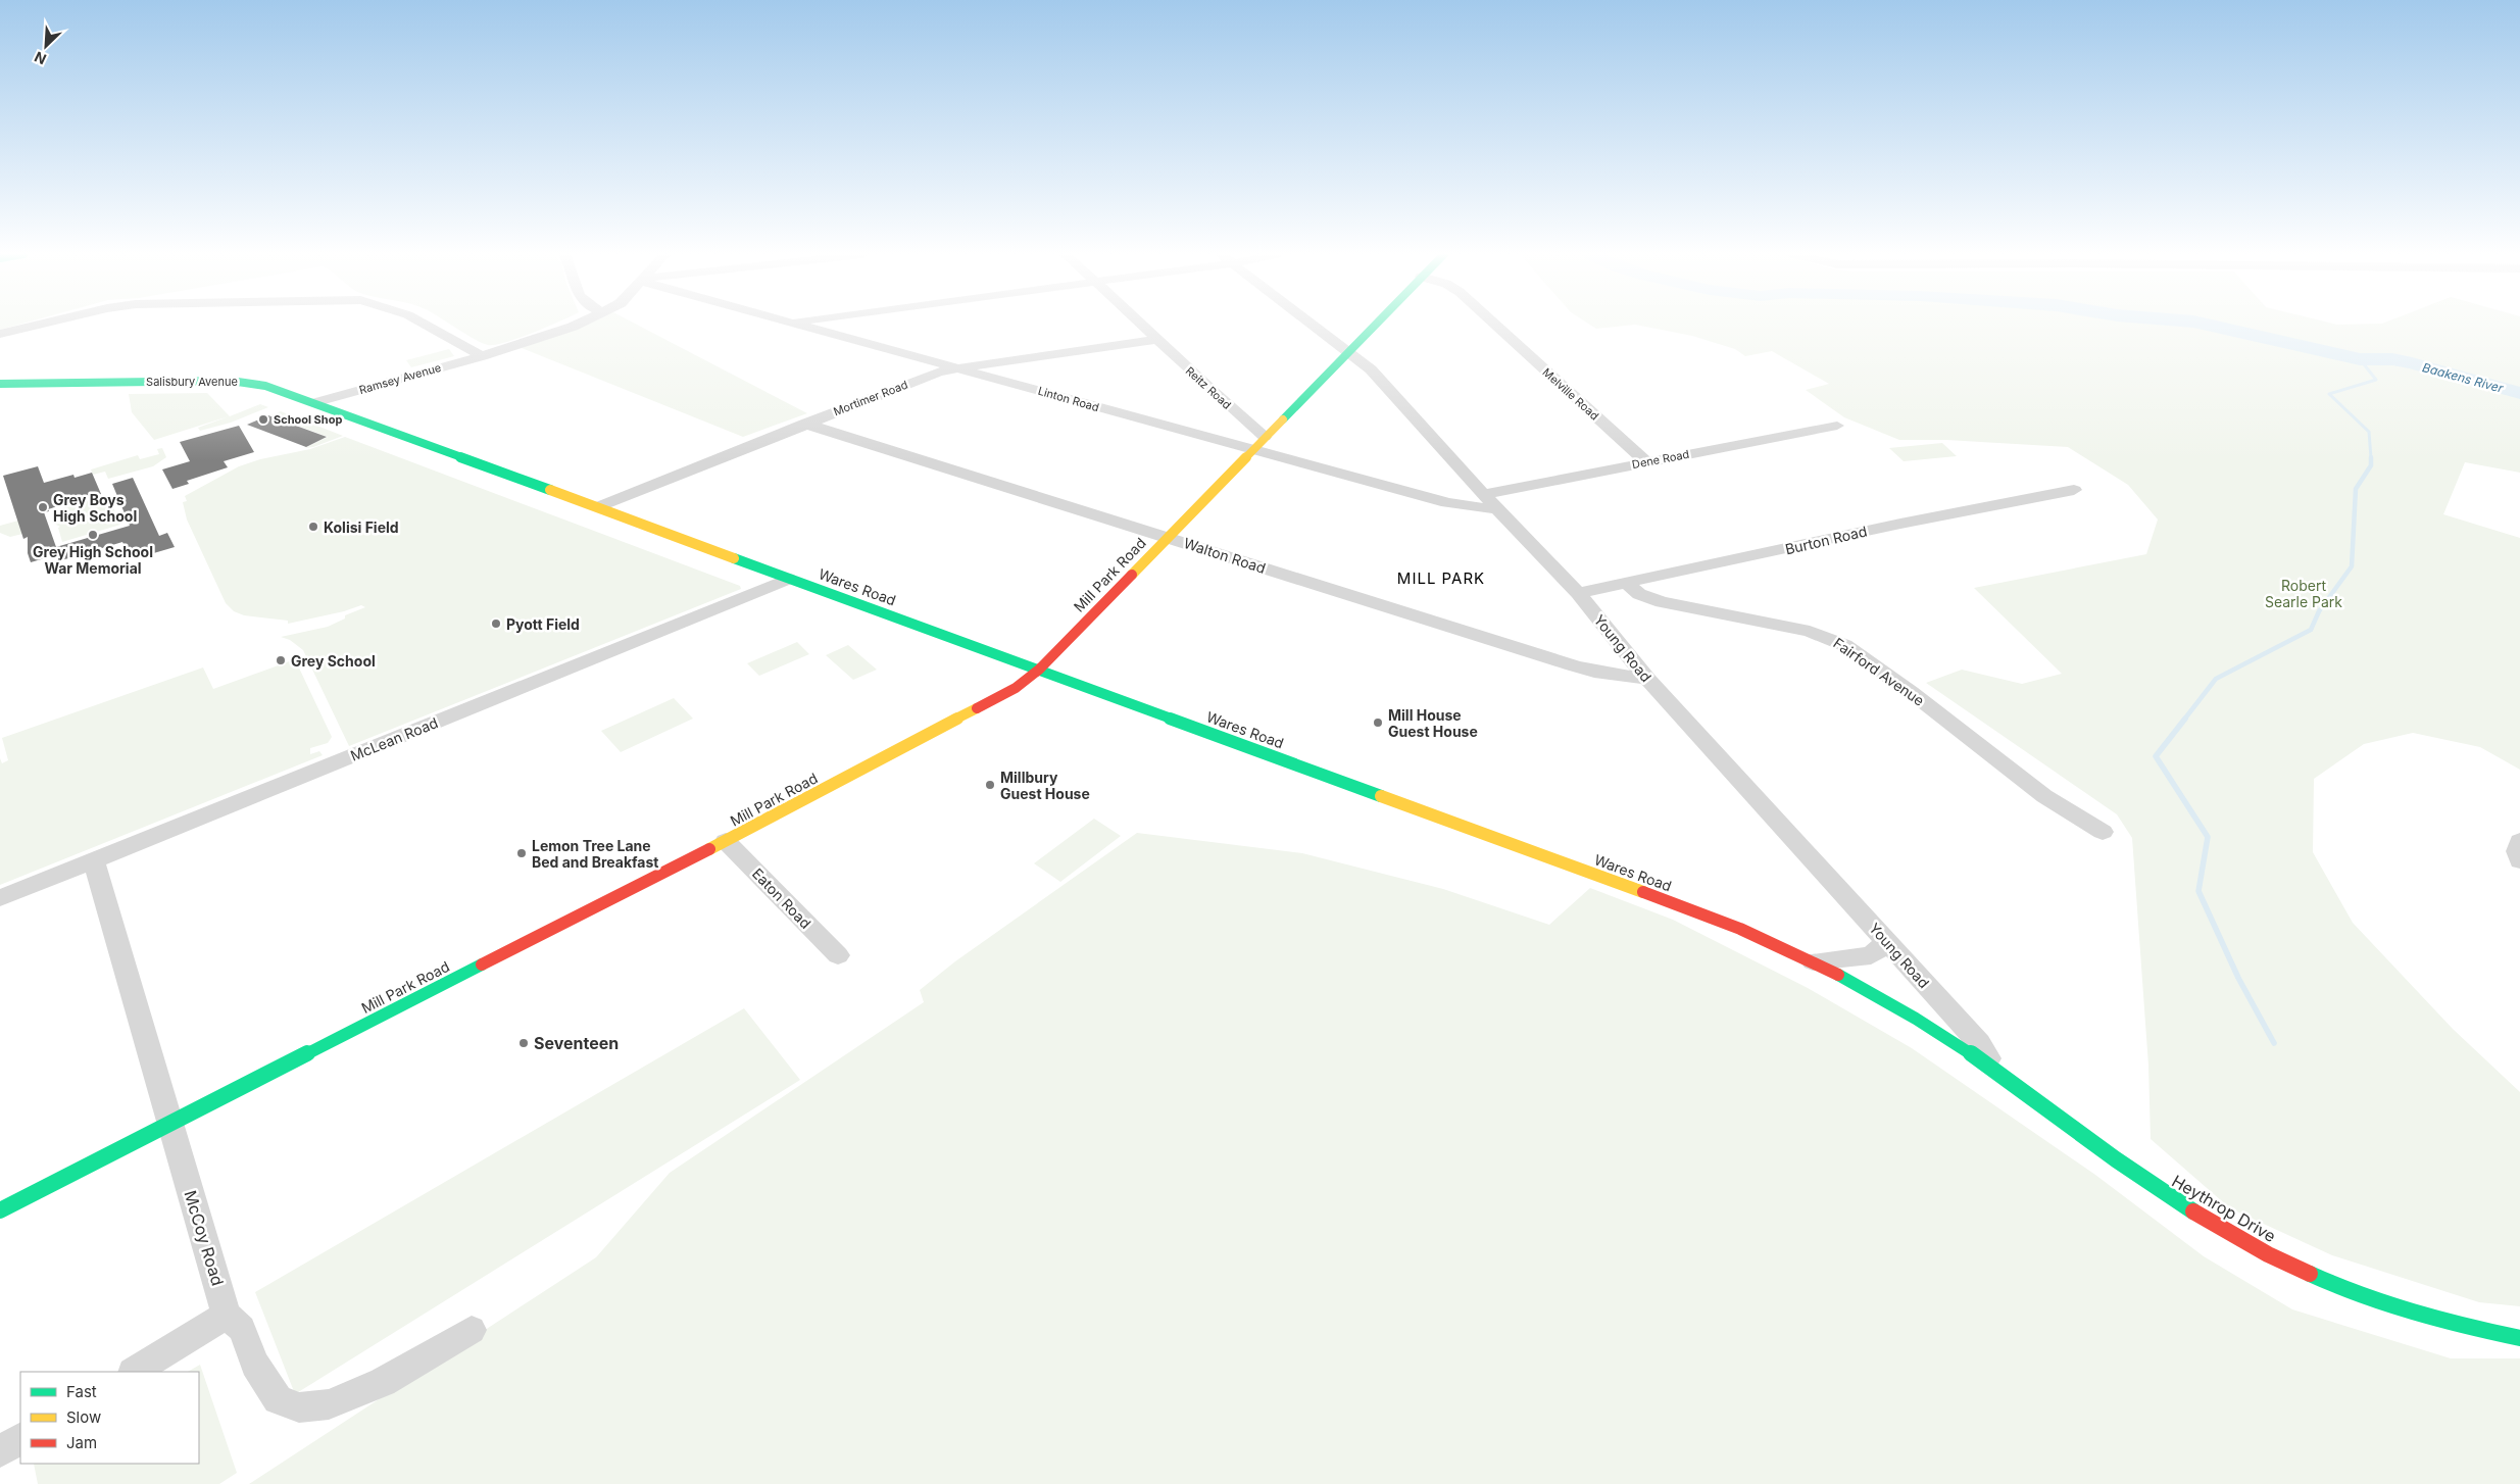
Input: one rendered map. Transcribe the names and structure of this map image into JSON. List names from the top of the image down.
{
  "streets": {
    "street": [
      "Ramsey Avenue",
      "Salisbury Avenue",
      "Reitz Road",
      "Melville Road",
      "Mortimer Road",
      "Linton Road",
      "Dene Road",
      "Burton Road",
      "Walton Road",
      "Mill Park Road",
      "Wares Road",
      "Young Road",
      "Fairford Avenue",
      "McLean Road",
      "Eaton Road",
      "Heythrop Drive",
      "McCoy Road"
    ]
  },
  "crossings": [
    ["Ramsey Avenue", "Salisbury Avenue"],
    ["Salisbury Avenue", "Wares Road"],
    ["Reitz Road", "Mortimer Road"],
    ["Reitz Road", "Mill Park Road"],
    ["Melville Road", "Dene Road"],
    ["Mortimer Road", "Linton Road"],
    ["Mortimer Road", "Walton Road"],
    ["Mortimer Road", "Wares Road"],
    ["Linton Road", "Mill Park Road"],
    ["Linton Road", "Young Road"],
    ["Dene Road", "Young Road"],
    ["Burton Road", "Young Road"],
    ["Burton Road", "Fairford Avenue"],
    ["Walton Road", "Mill Park Road"],
    ["Walton Road", "Young Road"],
    ["Mill Park Road", "Wares Road"],
    ["Mill Park Road", "Young Road"],
    ["Mill Park Road", "Eaton Road"],
    ["Mill Park Road", "McCoy Road"],
    ["Wares Road", "Young Road"],
    ["Wares Road", "McLean Road"],
    ["Wares Road", "Heythrop Drive"],
    ["Young Road", "Heythrop Drive"],
    ["McLean Road", "McCoy Road"]
  ],
  "districts": ["MILL PARK"],
  "water": ["Baakens River"],
  "parks": ["Robert Searle Park"],
  "places": [
    "School Shop",
    "Grey Boys High School",
    "Kolisi Field",
    "Grey High School War Memorial",
    "Pyott Field",
    "Grey School",
    "Mill House Guest House",
    "Millbury Guest House",
    "Lemon Tree Lane Bed and Breakfast",
    "Seventeen"
  ],
  "legend": ["Fast", "Slow", "Jam"],
  "north": "bottom left"
}
